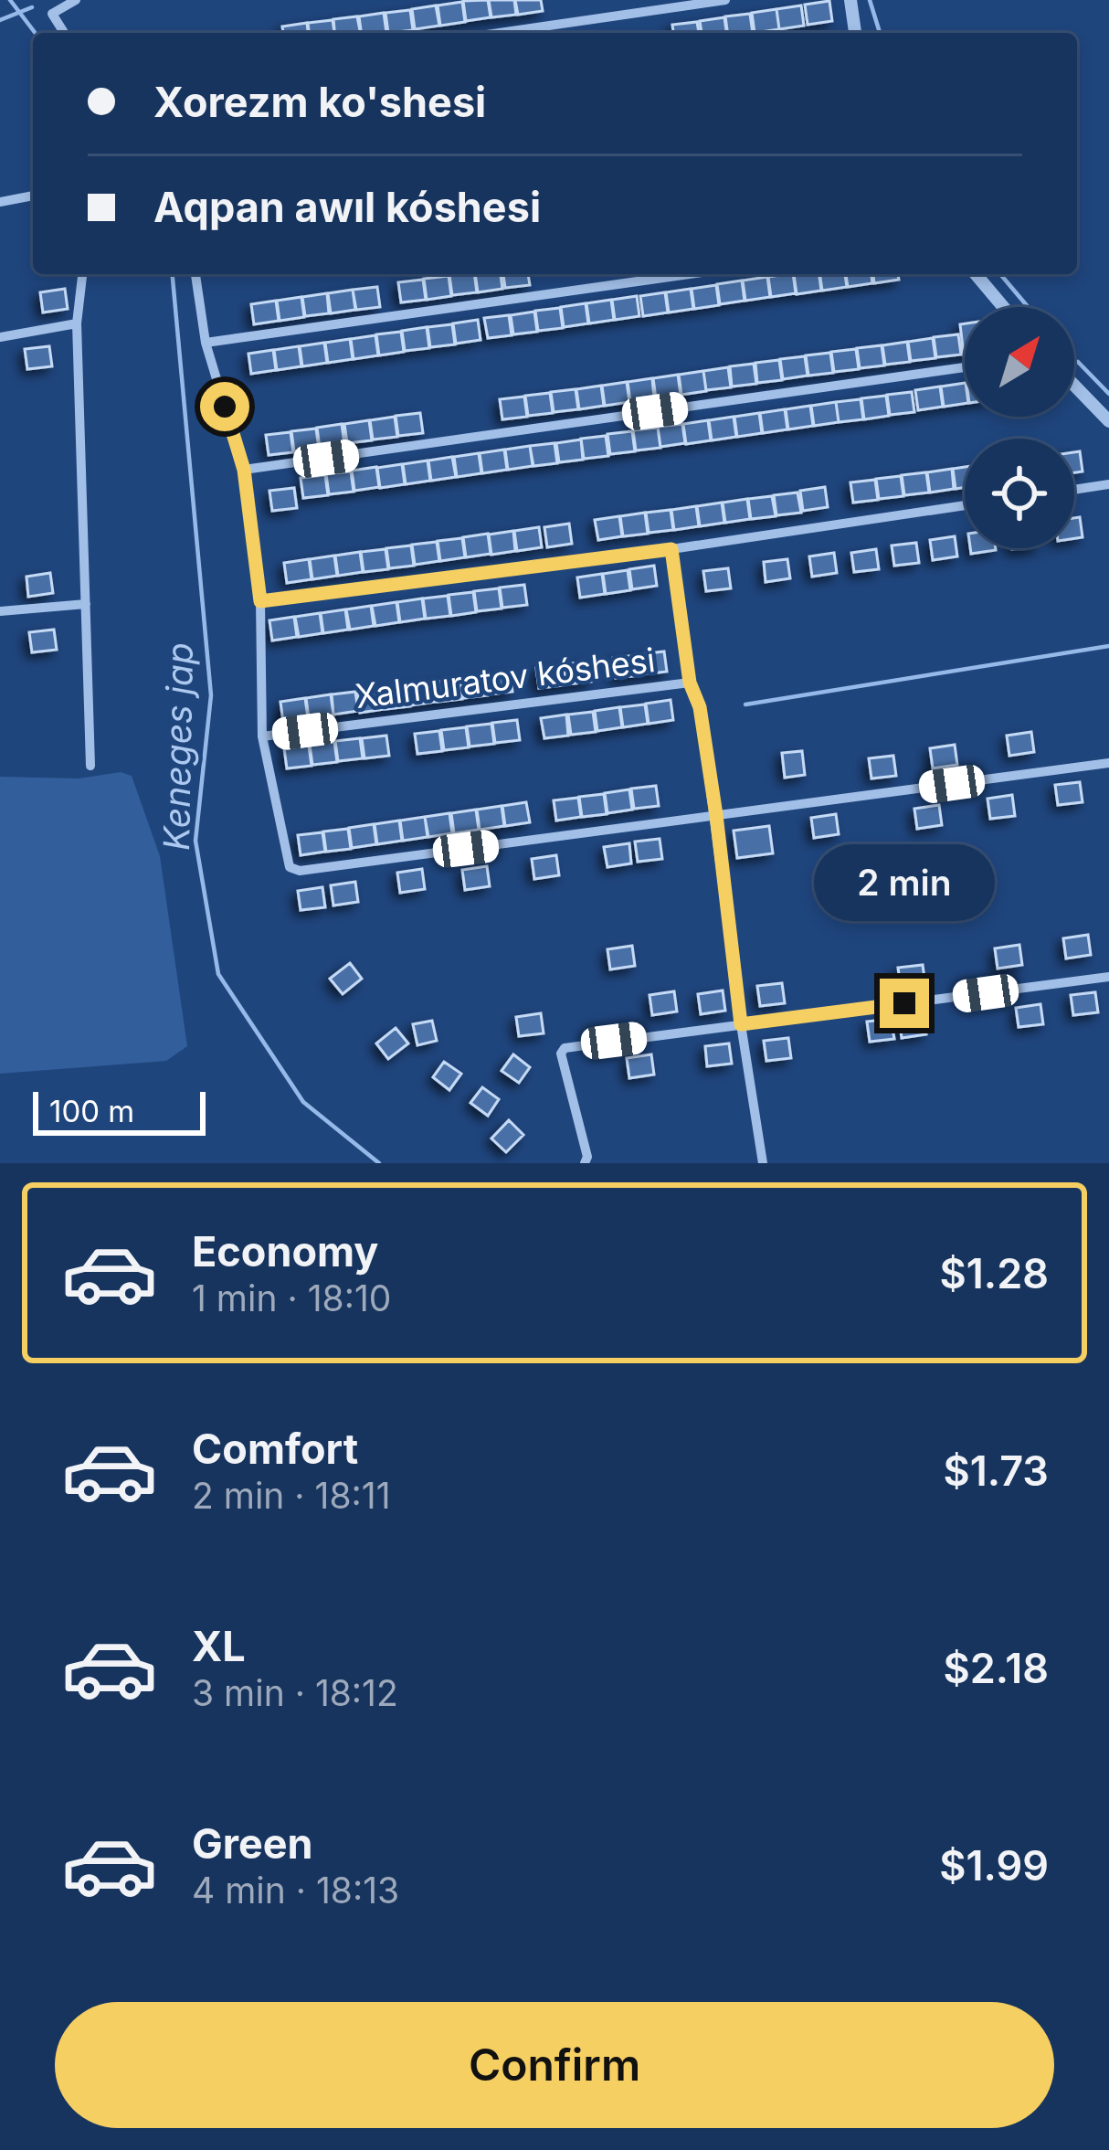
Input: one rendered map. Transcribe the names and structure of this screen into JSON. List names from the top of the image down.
{
  "streets": {
    "street": ["Xalmuratov kóshesi"]
  },
  "water": ["Keneges jap"],
  "scale_bar": "100 m",
  "north": "top right",
  "page": {
    "banner": ["Xorezm ko'shesi", "Aqpan awıl kóshesi"],
    "bubble": "2 min",
    "scale": "100 m",
    "list": [
      {
        "name": "Economy",
        "note": "1 min · 18:10",
        "value": "$1.28"
      },
      {
        "name": "Comfort",
        "note": "2 min · 18:11",
        "value": "$1.73"
      },
      {
        "name": "XL",
        "note": "3 min · 18:12",
        "value": "$2.18"
      },
      {
        "name": "Green",
        "note": "4 min · 18:13",
        "value": "$1.99"
      }
    ],
    "buttons": "Confirm"
  }
}
